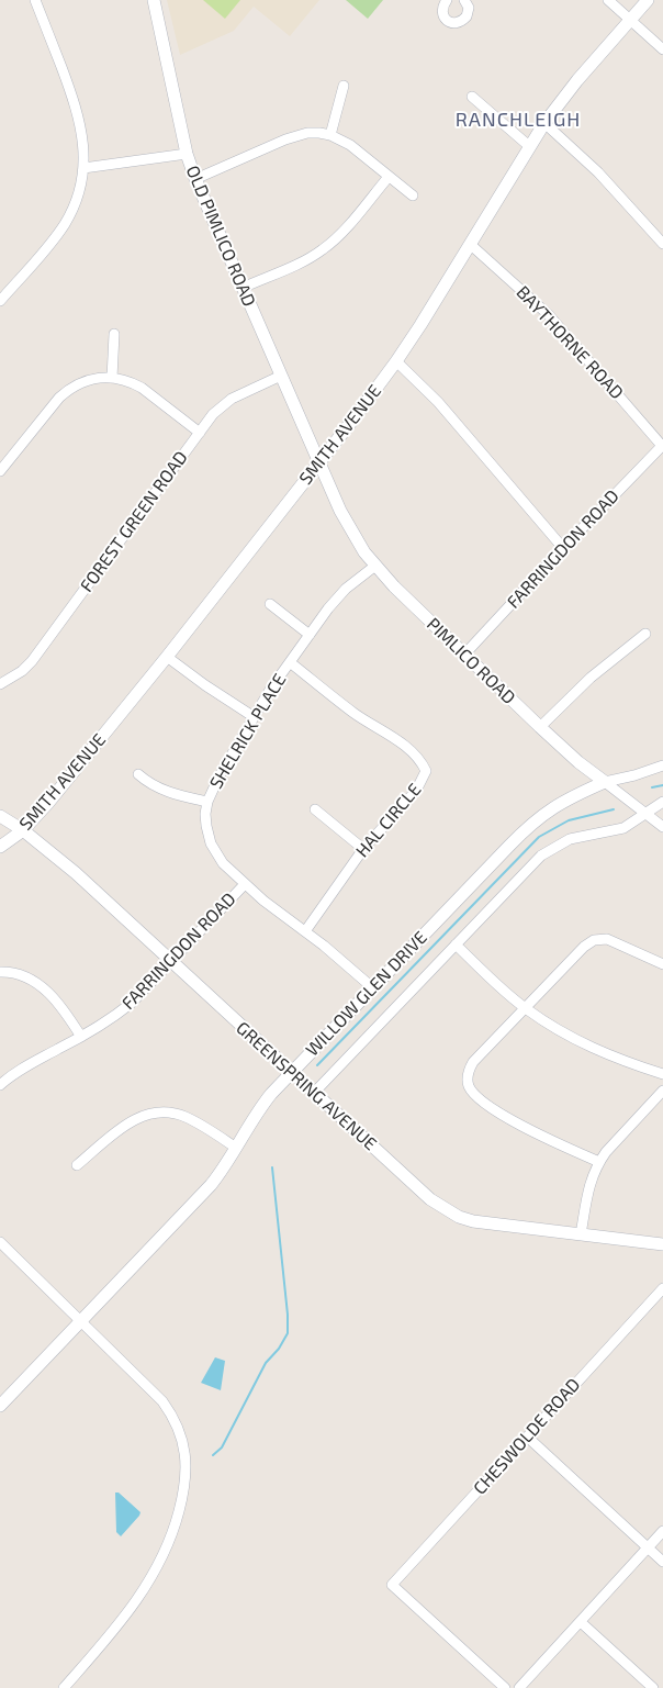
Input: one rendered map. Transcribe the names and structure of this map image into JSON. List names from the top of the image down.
{
  "streets": {
    "main road": [
      "OLD PIMLICO ROAD",
      "SMITH AVENUE",
      "PIMLICO ROAD",
      "WILLOW GLEN DRIVE",
      "GREENSPRING AVENUE"
    ],
    "street": [
      "BAYTHORNE ROAD",
      "FOREST GREEN ROAD",
      "FARRINGDON ROAD",
      "SHELRICK PLACE",
      "HAL CIRCLE",
      "CHESWOLDE ROAD"
    ]
  },
  "crossings": [
    ["OLD PIMLICO ROAD", "SMITH AVENUE"],
    ["OLD PIMLICO ROAD", "FOREST GREEN ROAD"],
    ["OLD PIMLICO ROAD", "PIMLICO ROAD"],
    ["BAYTHORNE ROAD", "SMITH AVENUE"],
    ["BAYTHORNE ROAD", "FARRINGDON ROAD"],
    ["SMITH AVENUE", "PIMLICO ROAD"],
    ["SMITH AVENUE", "GREENSPRING AVENUE"],
    ["FARRINGDON ROAD", "PIMLICO ROAD"],
    ["FARRINGDON ROAD", "SHELRICK PLACE"],
    ["FARRINGDON ROAD", "GREENSPRING AVENUE"],
    ["PIMLICO ROAD", "SHELRICK PLACE"],
    ["PIMLICO ROAD", "WILLOW GLEN DRIVE"],
    ["SHELRICK PLACE", "HAL CIRCLE"],
    ["SHELRICK PLACE", "WILLOW GLEN DRIVE"],
    ["WILLOW GLEN DRIVE", "GREENSPRING AVENUE"]
  ],
  "districts": ["RANCHLEIGH"]
}
